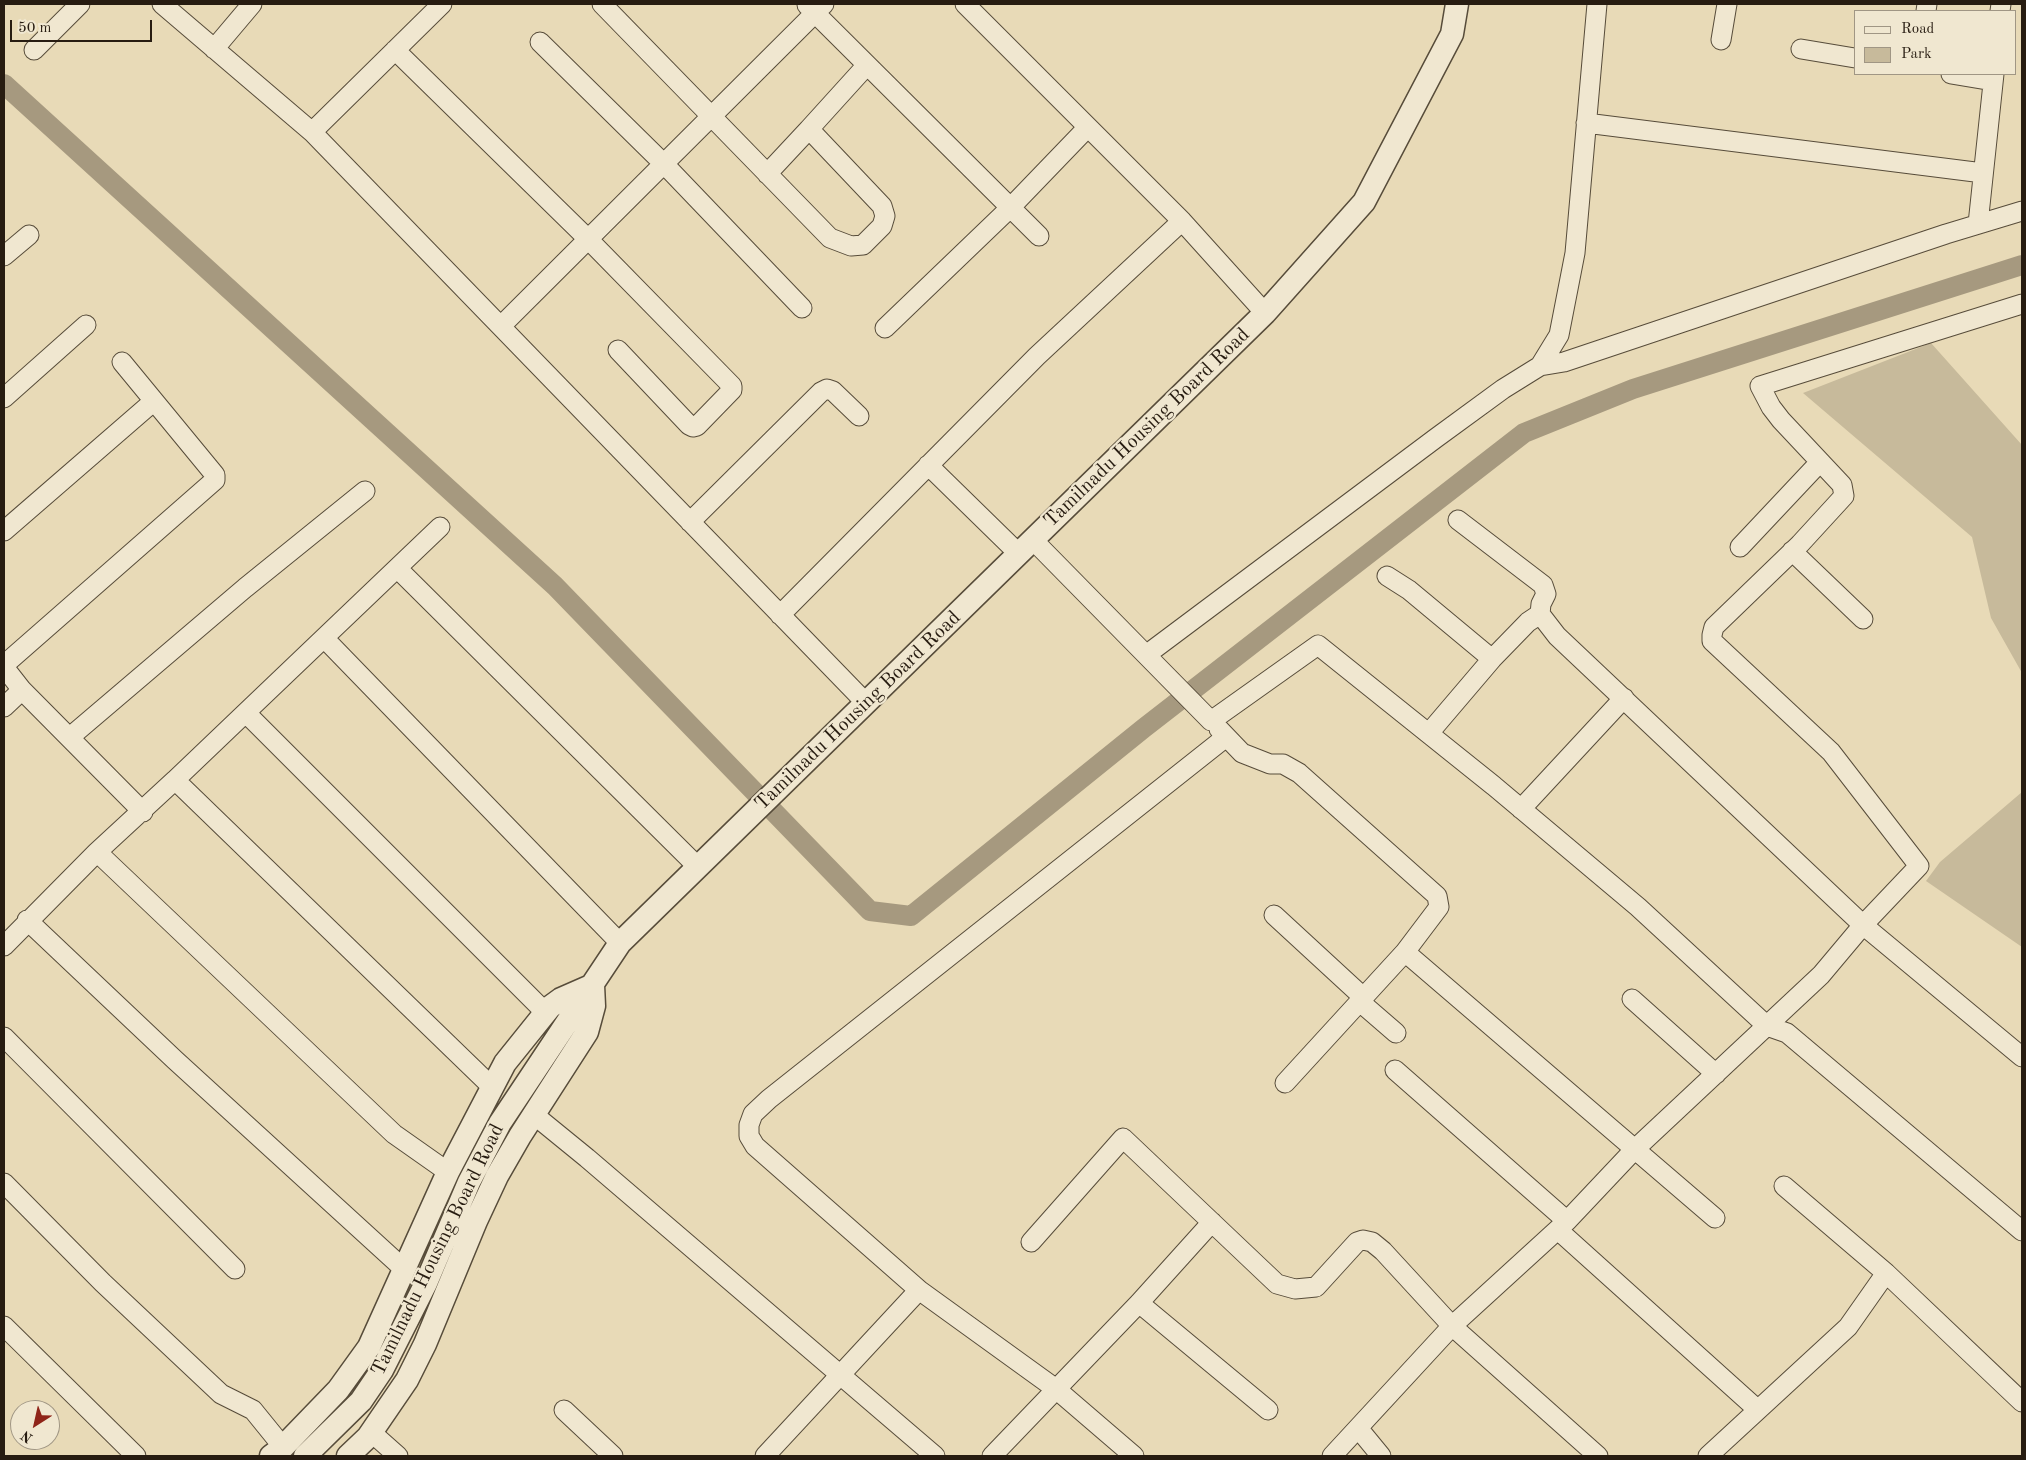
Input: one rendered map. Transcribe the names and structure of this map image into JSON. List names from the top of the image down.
{
  "streets": {
    "street": ["Tamilnadu Housing Board Road"]
  },
  "legend": ["Road", "Park"],
  "scale_bar": "50 m",
  "north": "bottom left"
}
